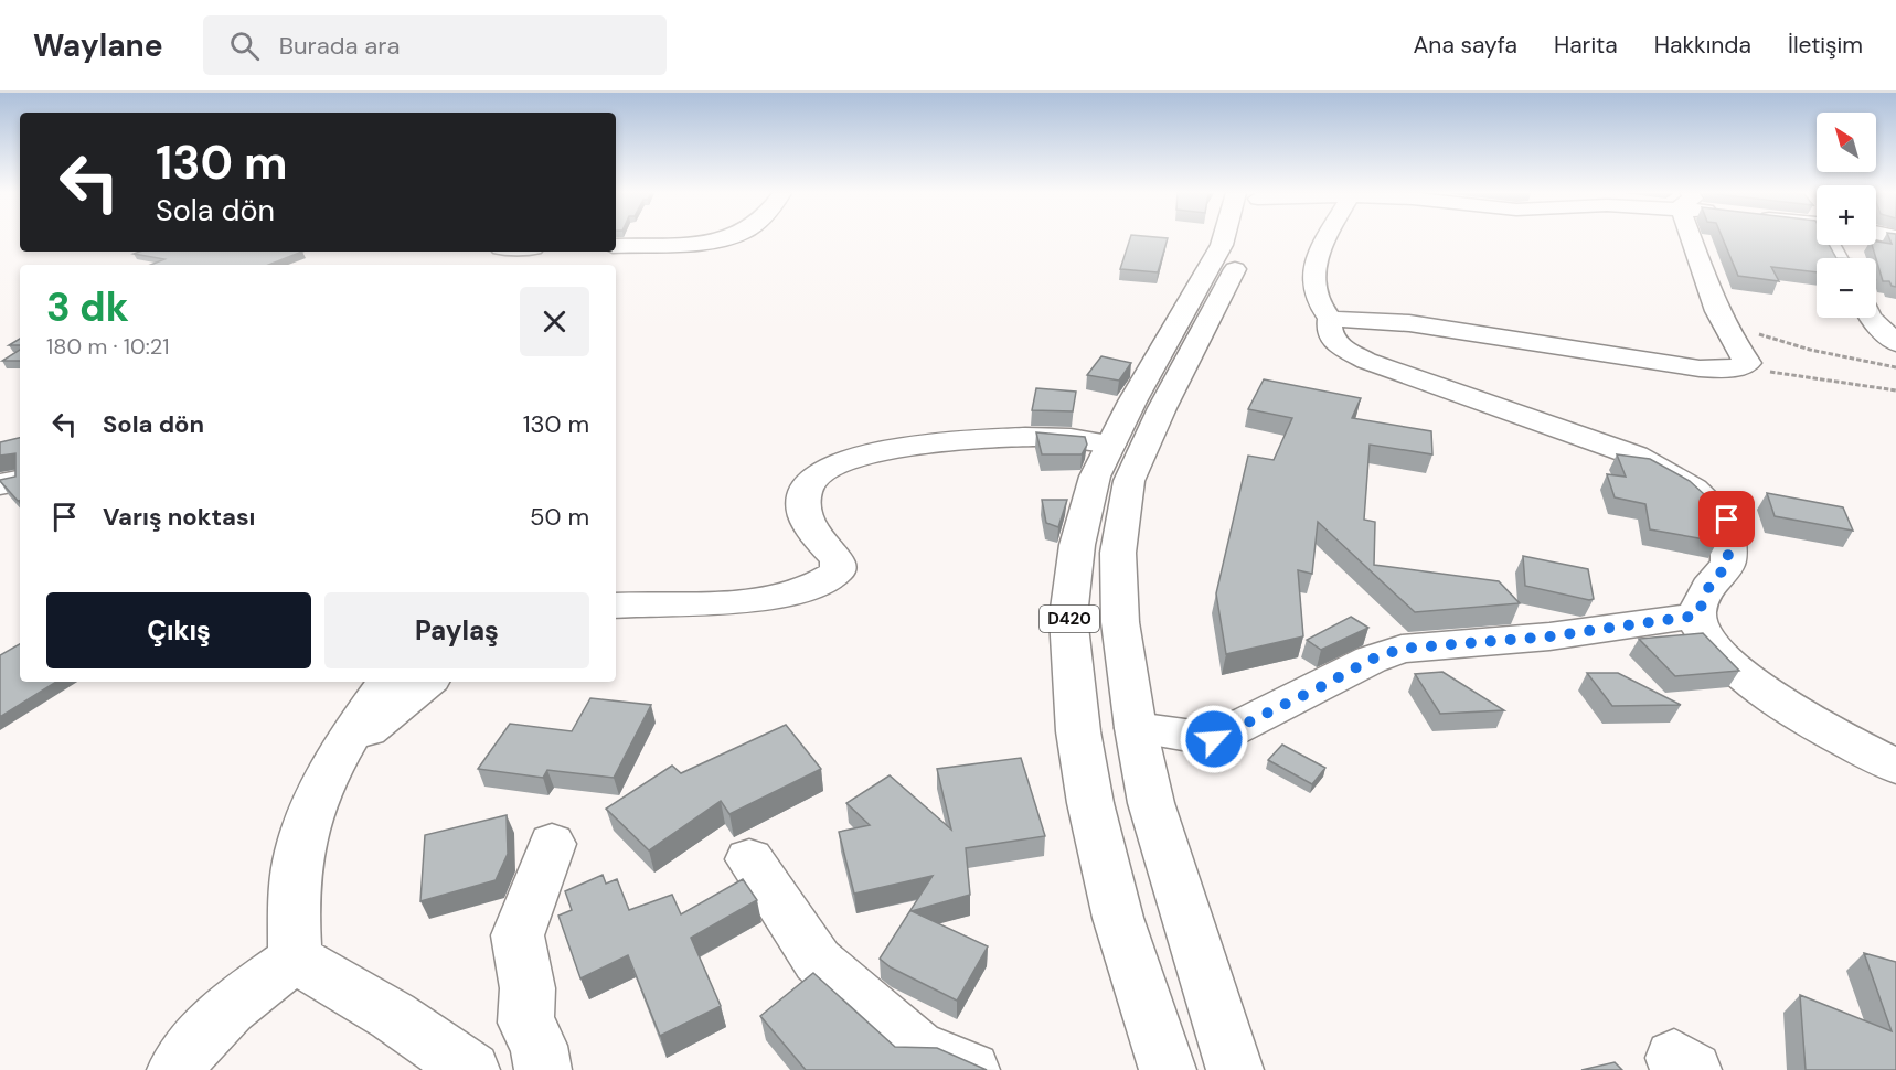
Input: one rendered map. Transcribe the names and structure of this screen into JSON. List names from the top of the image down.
{
  "streets": {
    "main road": ["D420"]
  },
  "north": "top left",
  "page": {
    "header": "Waylane",
    "search": "Burada ara",
    "nav": [
      "Ana sayfa",
      "Harita",
      "Hakkında",
      "İletişim"
    ],
    "map_buttons": ["+", "−"],
    "turn": ["130 m", "Sola dön"],
    "heading": ["3 dk", "180 m · 10:21"],
    "list": [
      {
        "name": "Sola dön",
        "value": "130 m"
      },
      {
        "name": "Varış noktası",
        "value": "50 m"
      }
    ],
    "buttons": ["Çıkış", "Paylaş"]
  }
}
